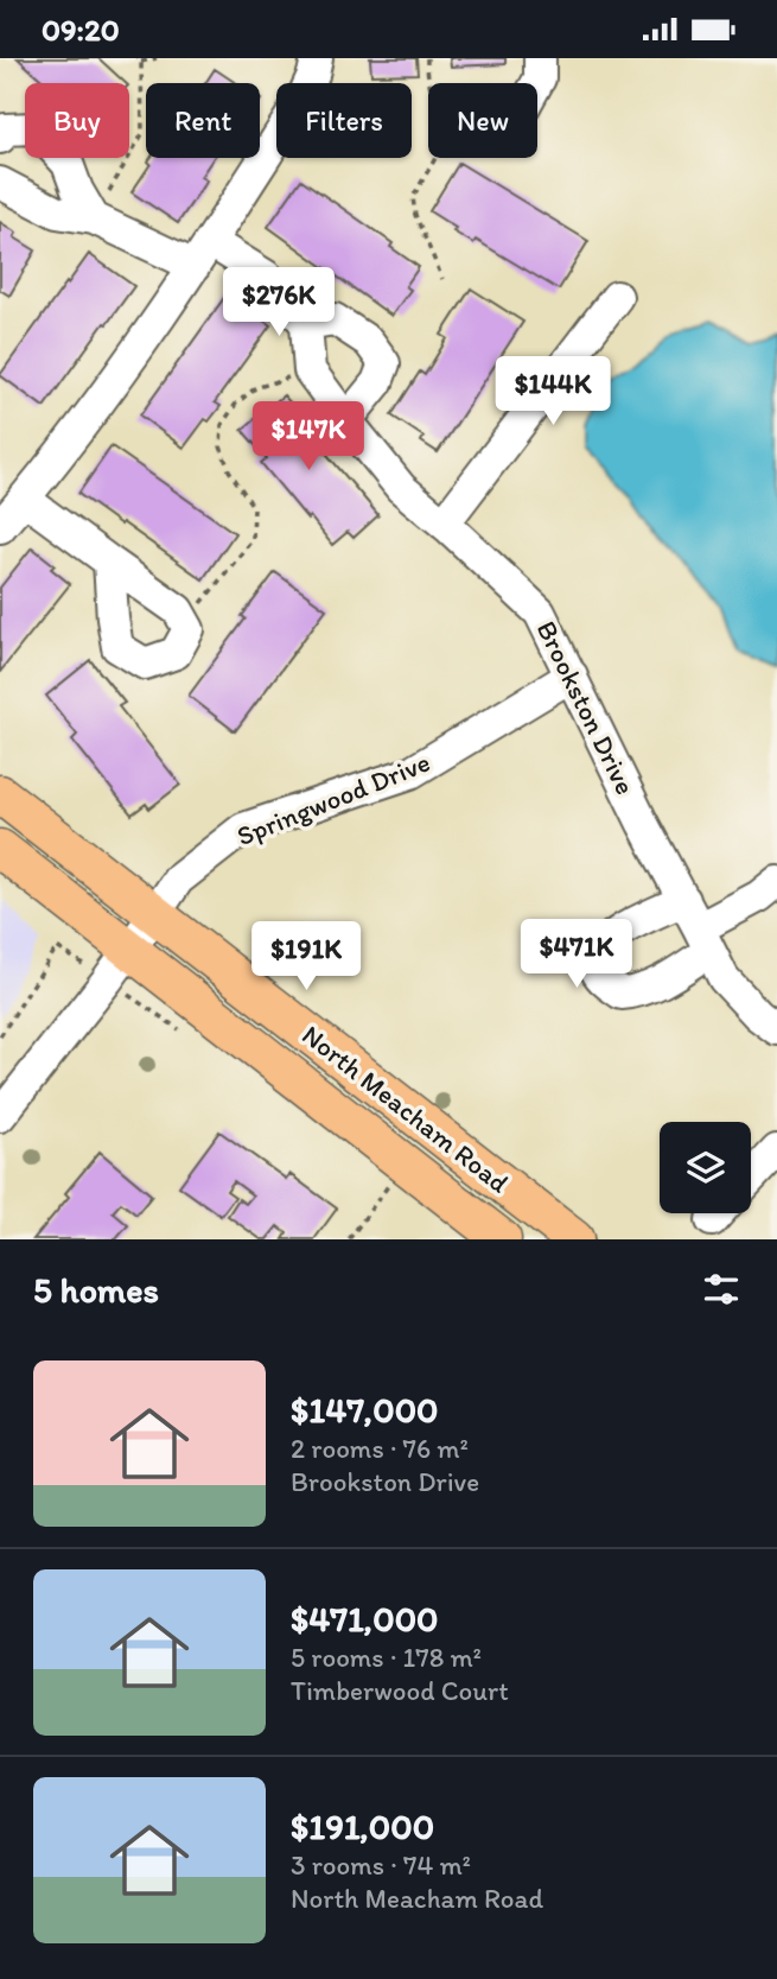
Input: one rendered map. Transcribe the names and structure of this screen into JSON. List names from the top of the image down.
{
  "streets": {
    "main road": ["North Meacham Road"],
    "street": ["Brookston Drive", "Springwood Drive"]
  },
  "crossings": [
    ["Brookston Drive", "Springwood Drive"],
    ["Springwood Drive", "North Meacham Road"]
  ],
  "page": {
    "status": "09:20",
    "chip": [
      "Buy",
      "Rent",
      "Filters",
      "New"
    ],
    "price": [
      "$276K",
      "$144K",
      "$147K",
      "$471K",
      "$191K"
    ],
    "heading": "5 homes",
    "list": [
      {
        "name": "$147,000",
        "note": "2 rooms · 76 m² · Brookston Drive"
      },
      {
        "name": "$471,000",
        "note": "5 rooms · 178 m² · Timberwood Court"
      },
      {
        "name": "$191,000",
        "note": "3 rooms · 74 m² · North Meacham Road"
      }
    ]
  }
}
